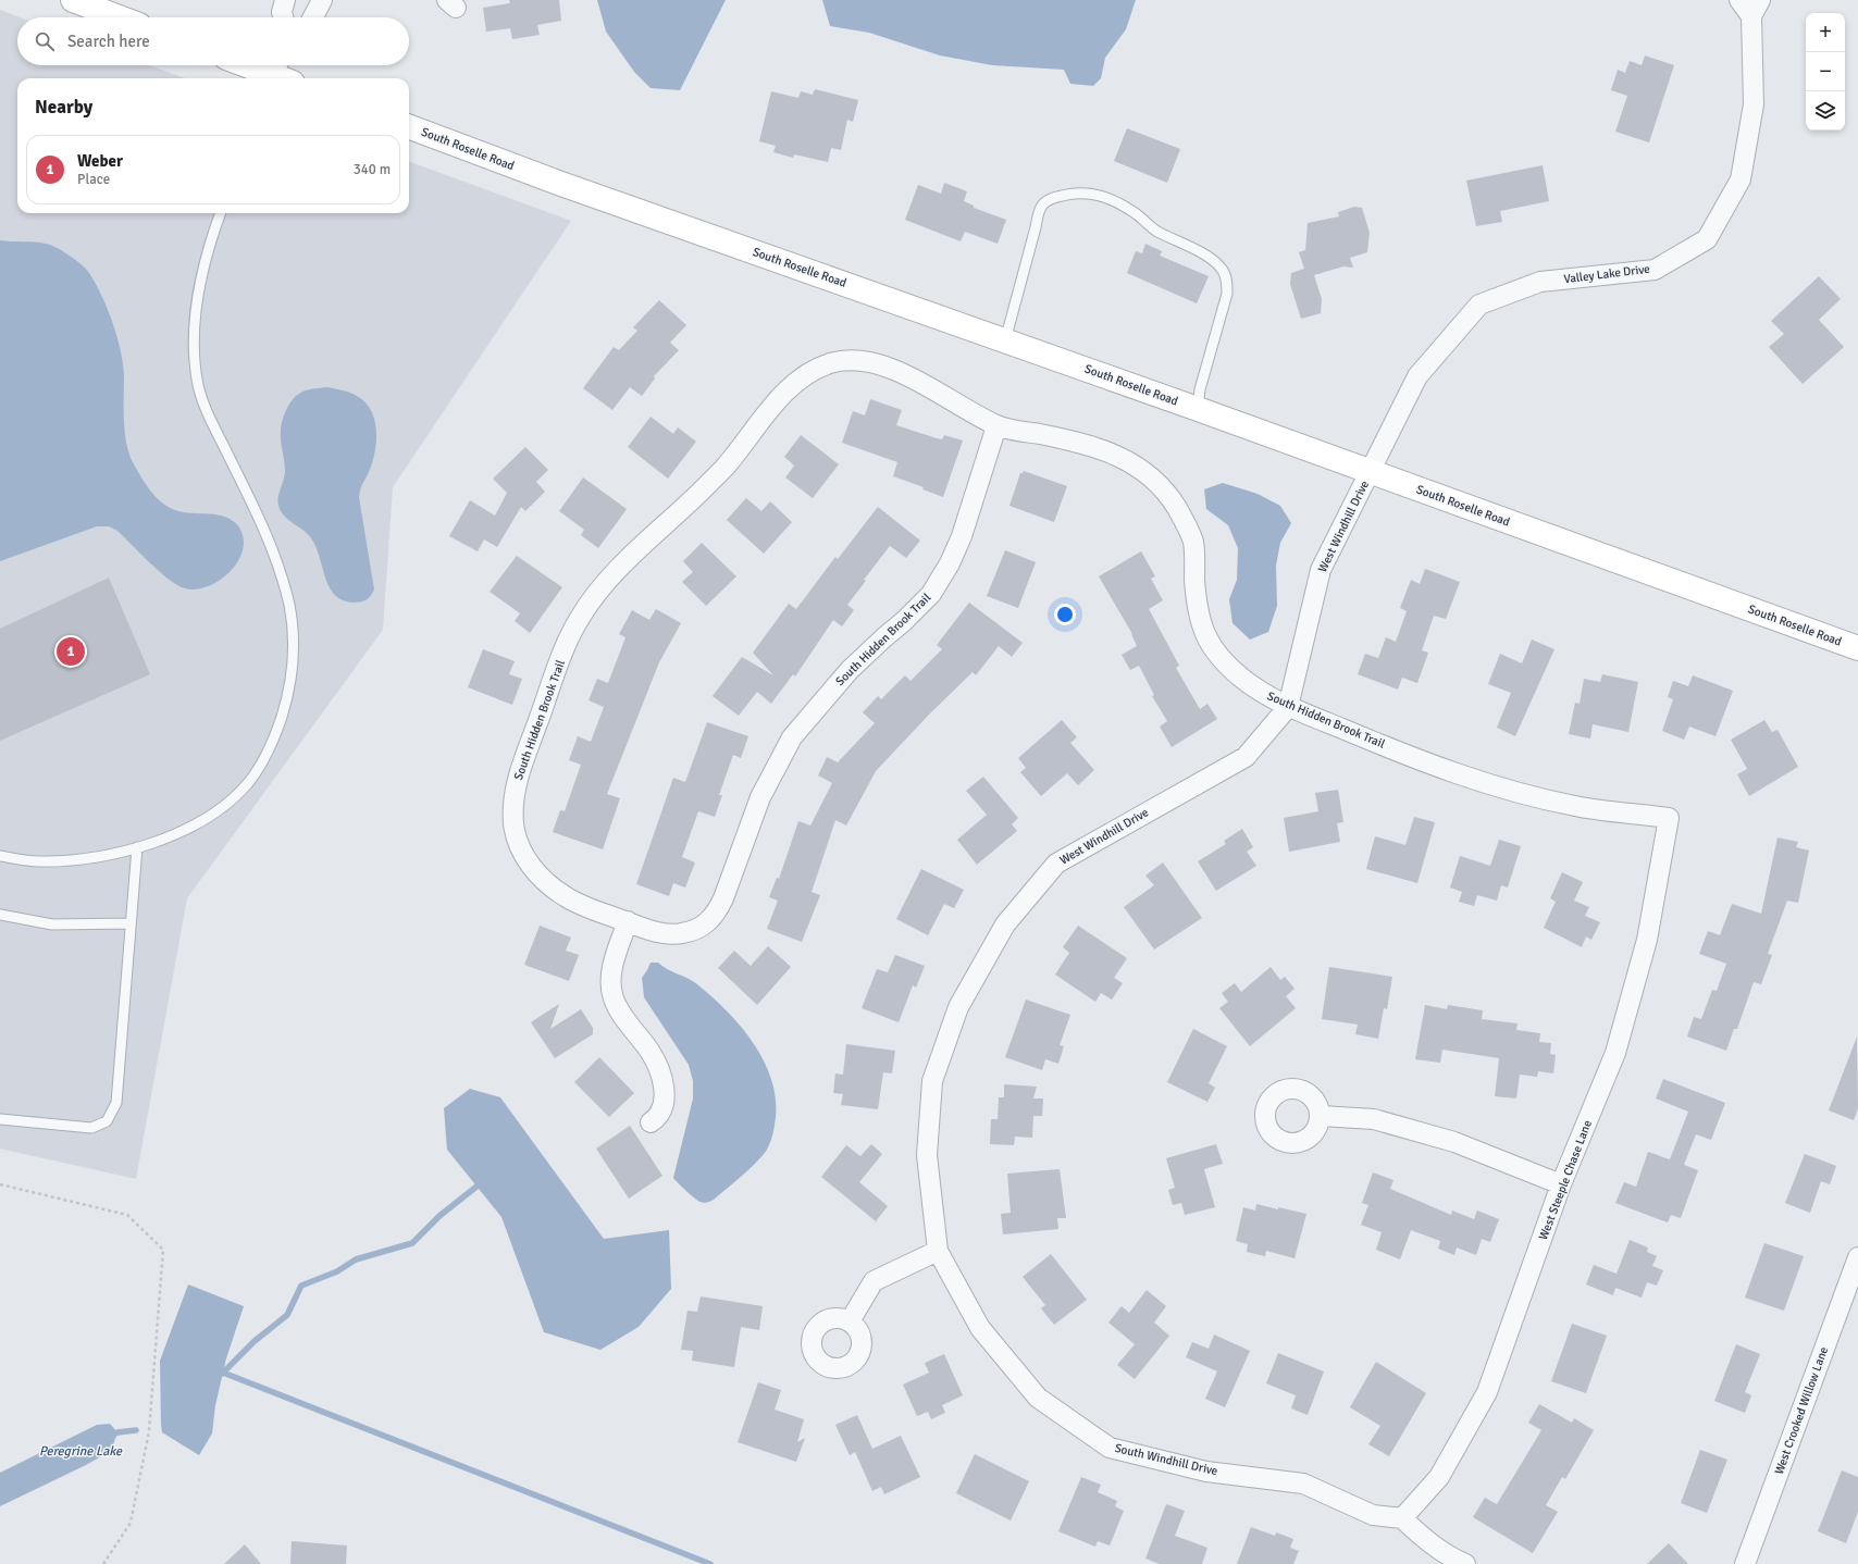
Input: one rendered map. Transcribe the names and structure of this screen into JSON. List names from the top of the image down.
{
  "streets": {
    "main road": ["South Roselle Road"],
    "street": [
      "Valley Lake Drive",
      "West Windhill Drive",
      "South Hidden Brook Trail",
      "West Steeple Chase Lane",
      "West Crooked Willow Lane",
      "South Windhill Drive"
    ]
  },
  "crossings": [
    ["South Roselle Road", "Valley Lake Drive"],
    ["South Roselle Road", "West Windhill Drive"],
    ["Valley Lake Drive", "West Windhill Drive"],
    ["West Windhill Drive", "South Hidden Brook Trail"],
    ["West Windhill Drive", "South Windhill Drive"],
    ["South Hidden Brook Trail", "West Steeple Chase Lane"],
    ["West Steeple Chase Lane", "South Windhill Drive"]
  ],
  "water": ["Peregrine Lake"],
  "page": {
    "map_buttons": ["+", "−"],
    "search": "Search here",
    "heading": "Nearby",
    "list": [
      {
        "mark": "1",
        "name": "Weber",
        "note": "Place",
        "value": "340 m"
      }
    ],
    "pins": "1"
  }
}
